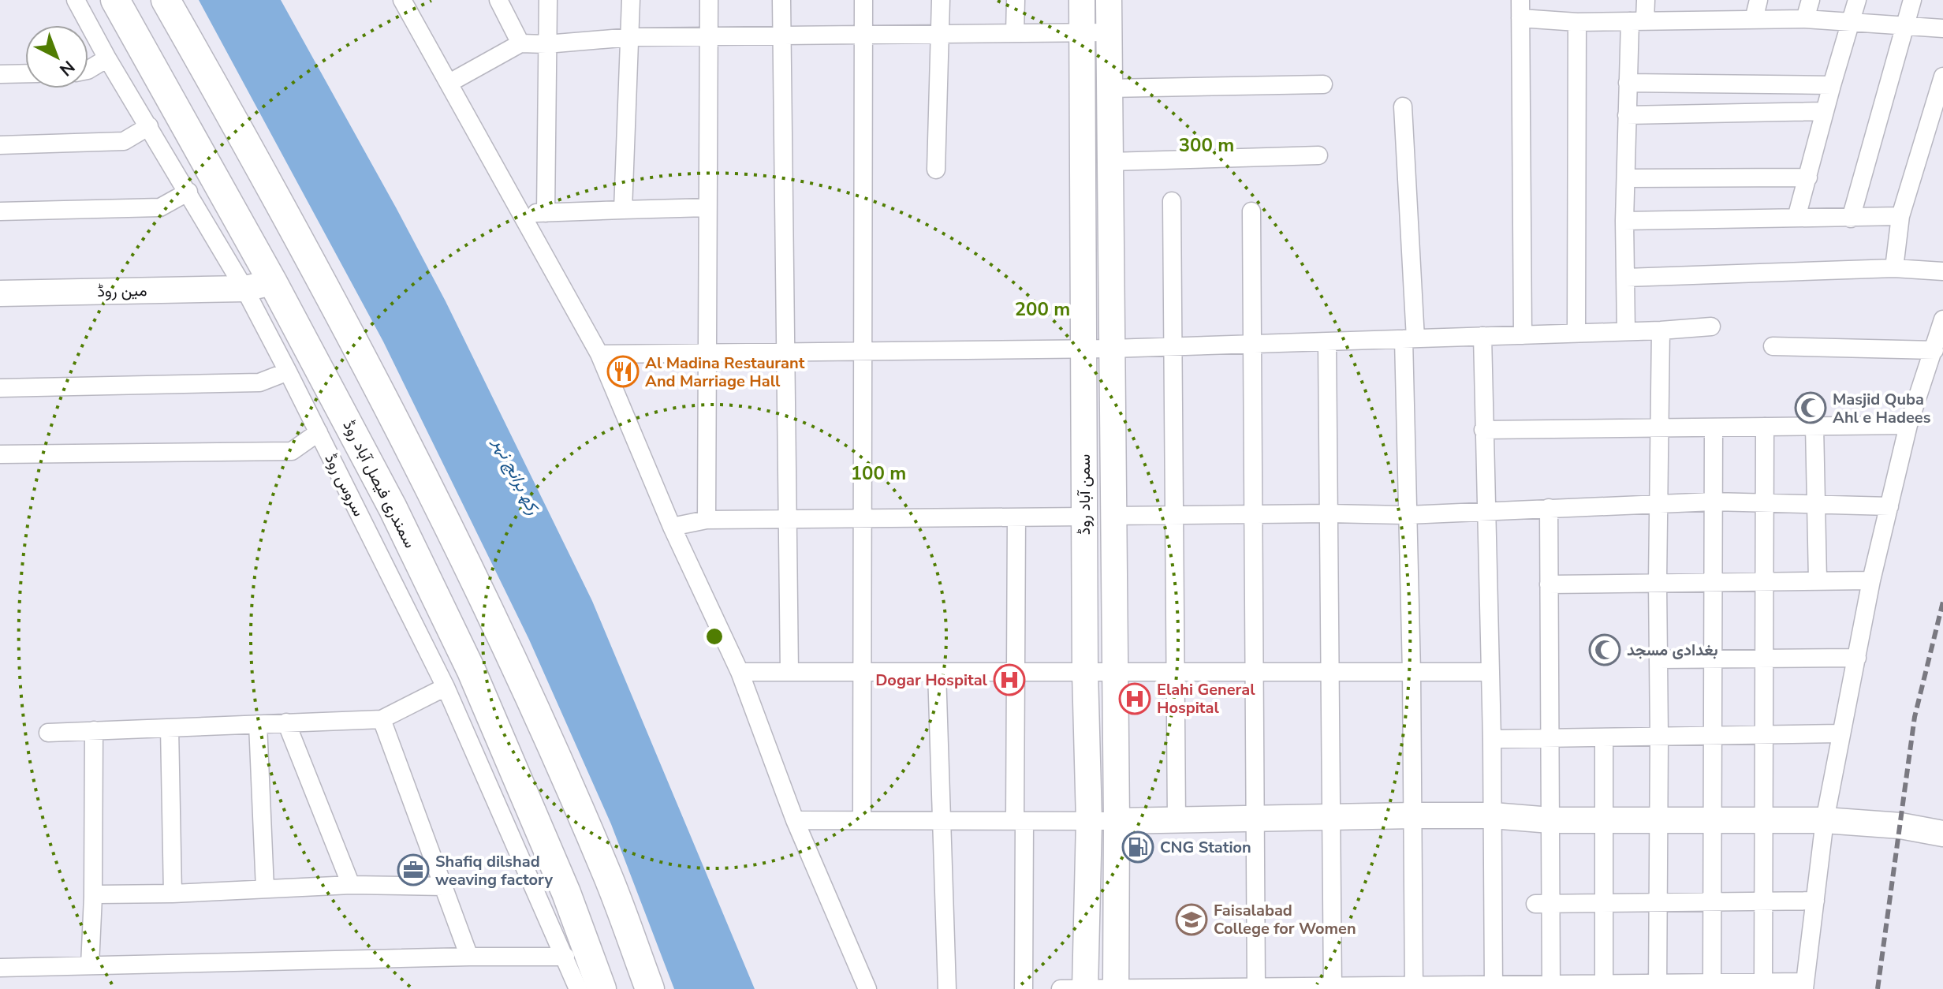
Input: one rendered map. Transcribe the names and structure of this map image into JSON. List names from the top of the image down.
{
  "streets": {
    "main road": ["سمندری فیصل آباد روڈ"],
    "street": ["مین روڈ", "سروس روڈ", "سمن آباد روڈ"]
  },
  "crossings": [
    ["مین روڈ", "سمندری فیصل آباد روڈ"],
    ["مین روڈ", "سروس روڈ"]
  ],
  "water": ["رکھ برانچ نہر"],
  "places": {
    "restaurant": ["Al Madina Restaurant And Marriage Hall"],
    "mosque": ["Masjid Quba Ahl e Hadees", "بغدادی مسجد"],
    "hospital": ["Dogar Hospital", "Elahi General Hospital"],
    "fuel station": ["CNG Station"],
    "office": ["Shafiq dilshad weaving factory"],
    "school or university": ["Faisalabad College for Women"]
  },
  "north": "bottom right",
  "rings": ["300 m", "200 m", "100 m"]
}
